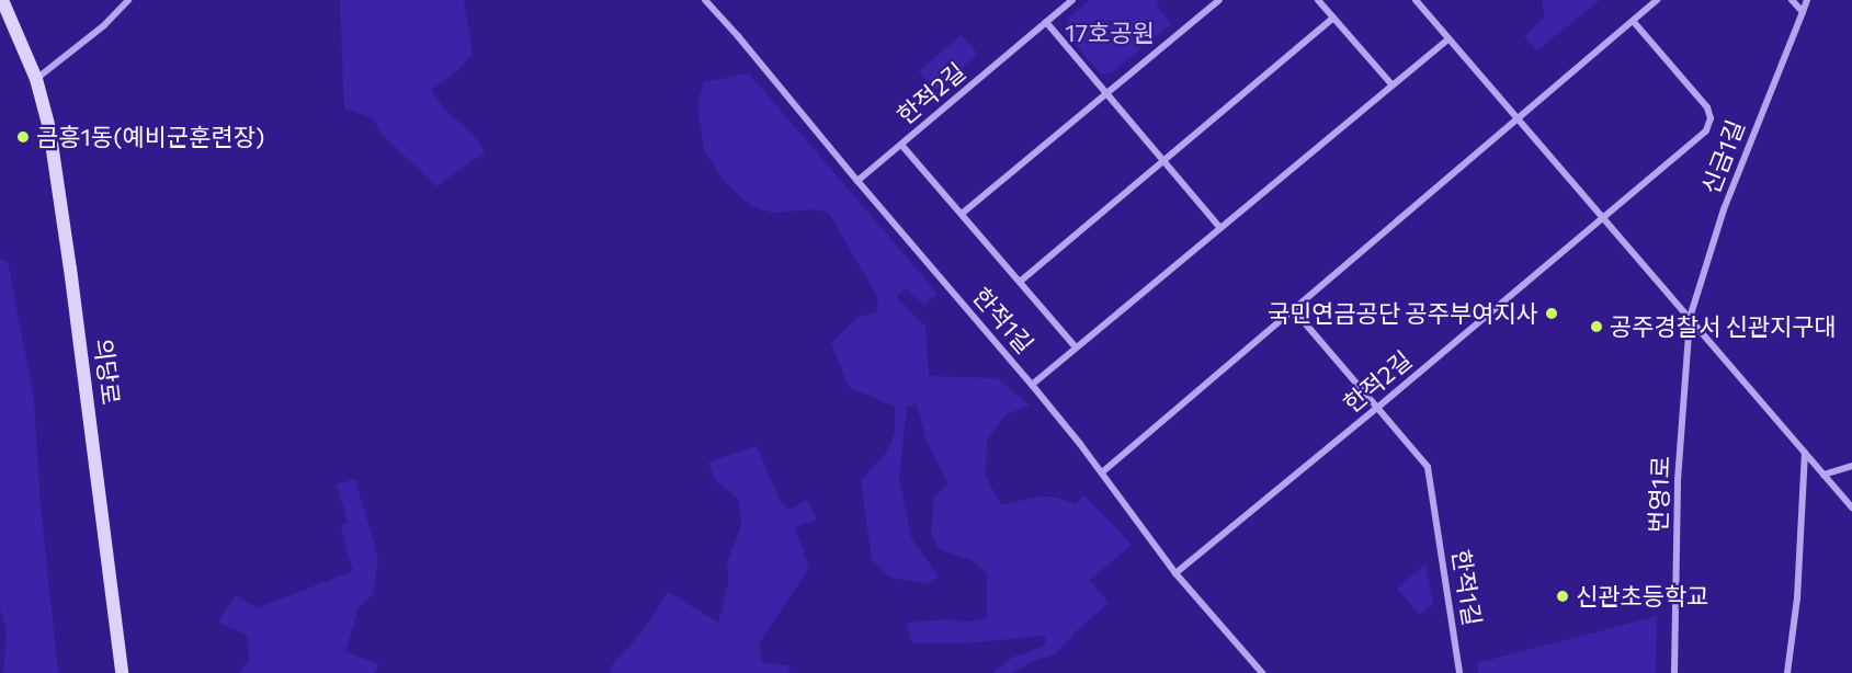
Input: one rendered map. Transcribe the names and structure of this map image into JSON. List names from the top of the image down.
{
  "streets": {
    "main road": ["의당로"],
    "street": [
      "한적2길",
      "신금1길",
      "한적1길",
      "번영1로"
    ]
  },
  "crossings": [
    ["한적2길", "한적1길"],
    ["신금1길", "번영1로"]
  ],
  "parks": ["17호공원"],
  "places": [
    "금흥1동(예비군훈련장)",
    "국민연금공단 공주부여지사",
    "공주경찰서 신관지구대",
    "신관초등학교"
  ]
}
